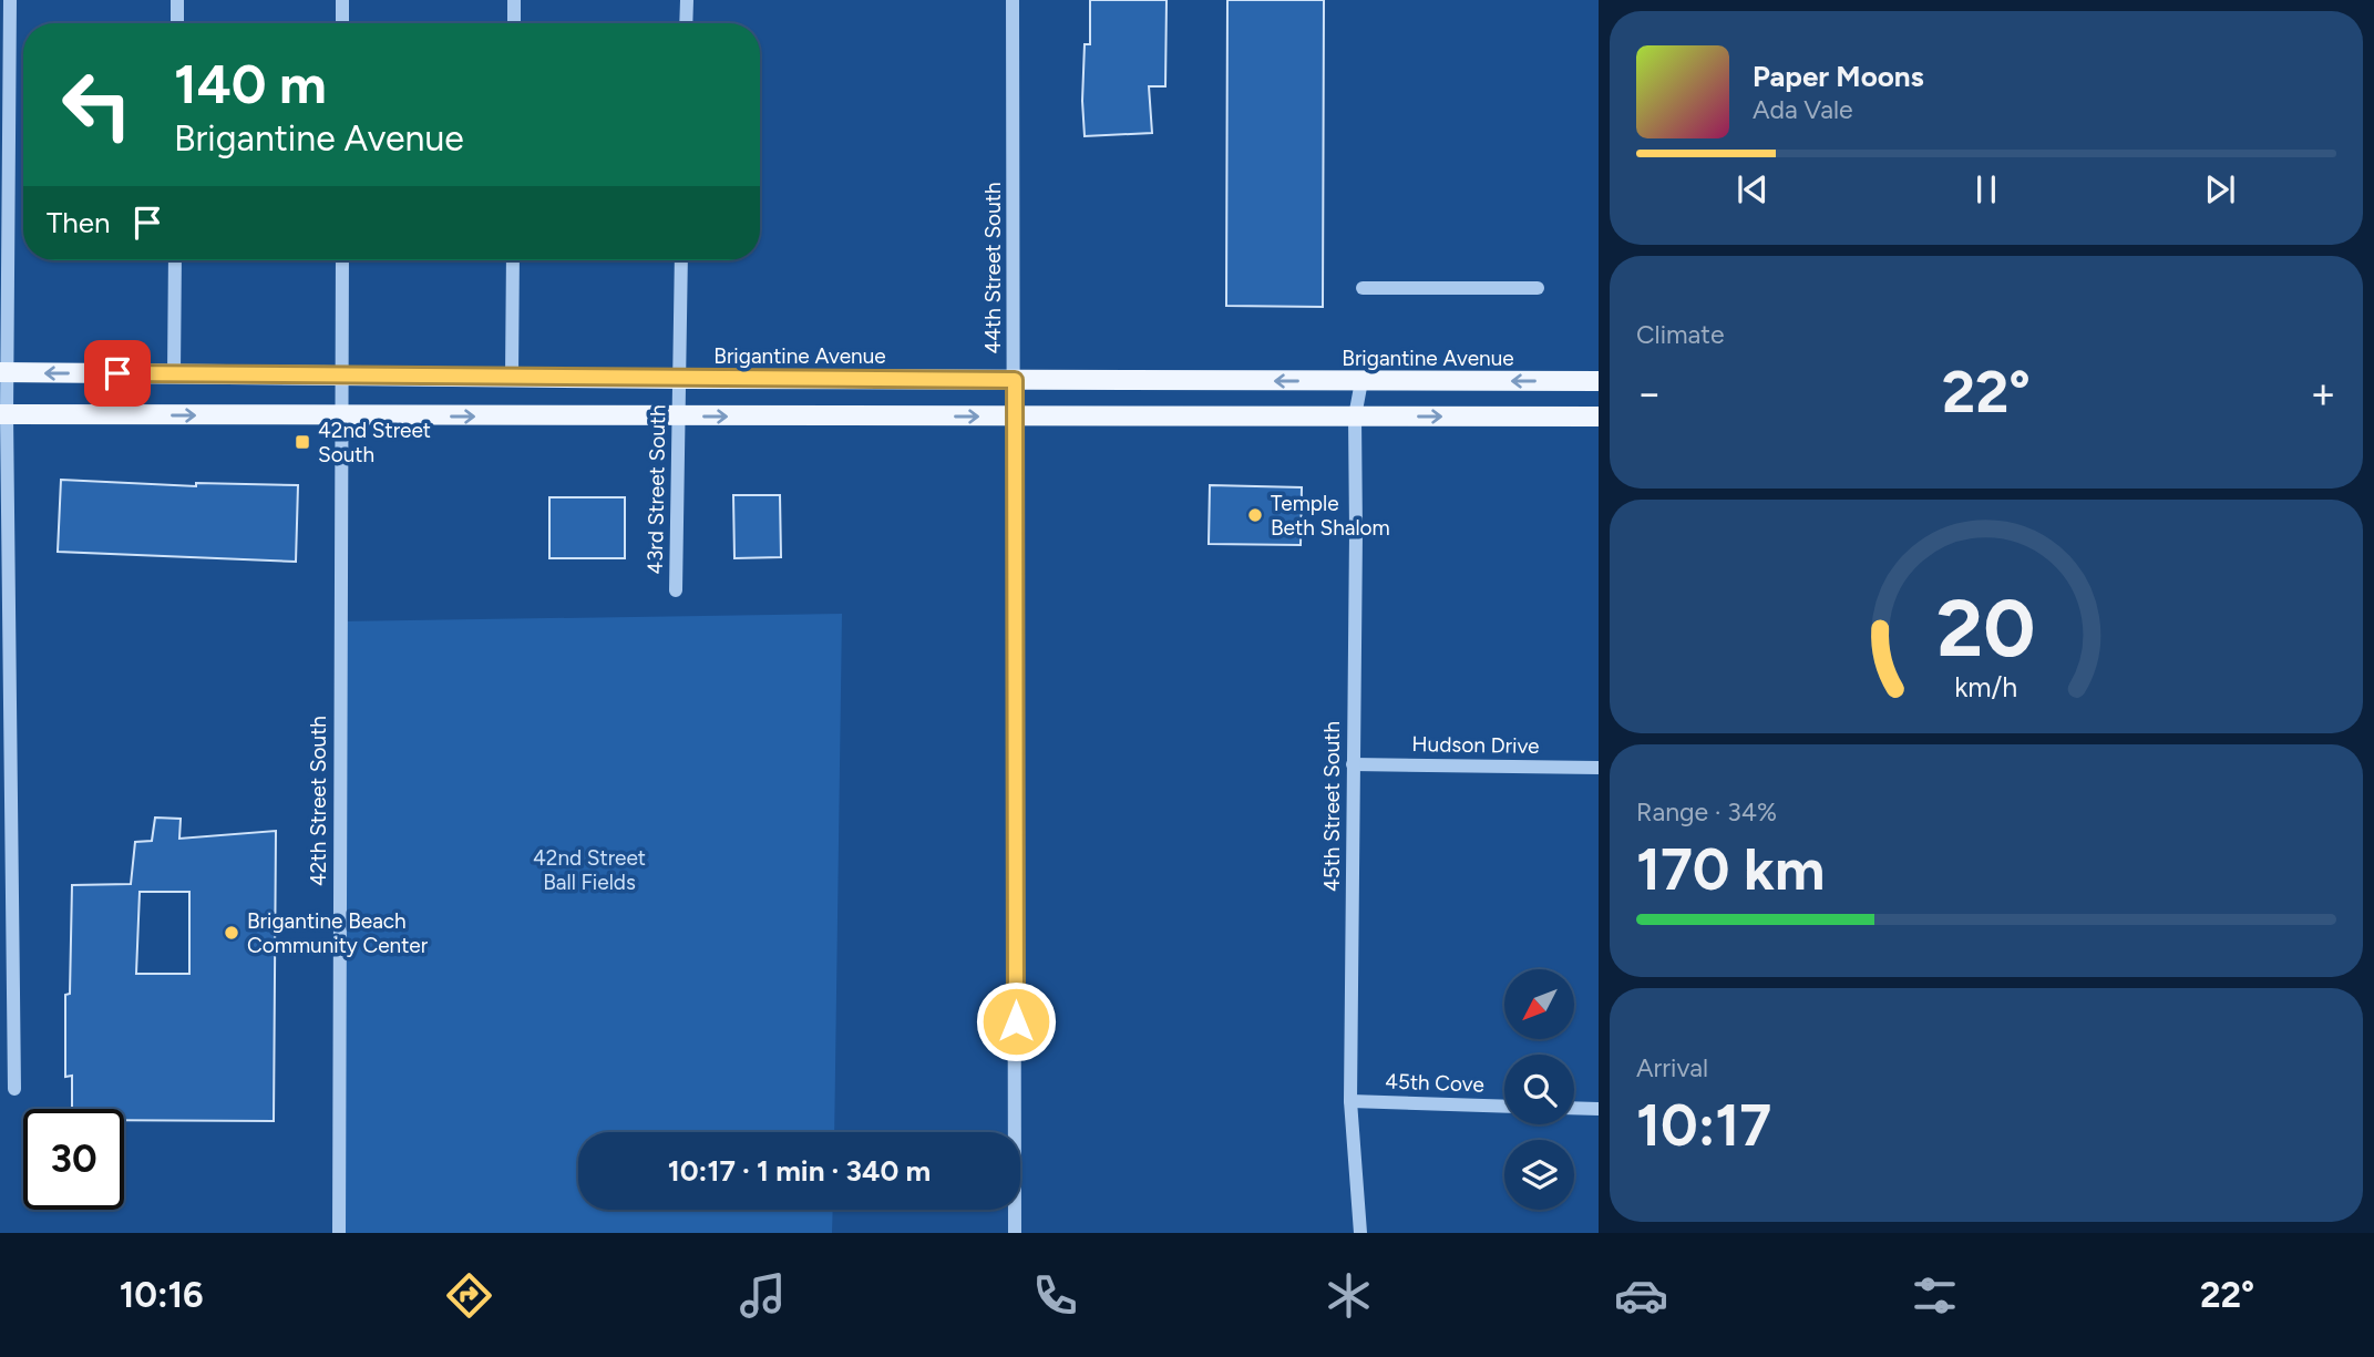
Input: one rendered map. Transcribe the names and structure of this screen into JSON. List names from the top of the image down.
{
  "streets": {
    "main road": ["Brigantine Avenue"],
    "street": [
      "44th Street South",
      "43rd Street South",
      "Hudson Drive",
      "42th Street South",
      "45th Street South",
      "45th Cove"
    ]
  },
  "crossings": [
    ["44th Street South", "Brigantine Avenue"],
    ["Brigantine Avenue", "43rd Street South"],
    ["Brigantine Avenue", "45th Street South"],
    ["Hudson Drive", "45th Street South"],
    ["45th Street South", "45th Cove"]
  ],
  "parks": ["42nd Street Ball Fields"],
  "places": {
    "transit": ["42nd Street South"],
    "other": ["Temple Beth Shalom", "Brigantine Beach Community Center"]
  },
  "north": "bottom left",
  "page": {
    "turn": ["140 m", "Brigantine Avenue"],
    "song": ["Paper Moons", "Ada Vale"],
    "then": "Then",
    "tile": [
      "Climate",
      ["Range · 34%", "170 km"],
      ["Arrival", "10:17"]
    ],
    "heat": ["−", "22°", "+"],
    "limit": "30",
    "trip": "10:17 · 1 min · 340 m",
    "tabs": ["10:16", "22°"],
    "gauge": ["20", "km/h"]
  }
}
